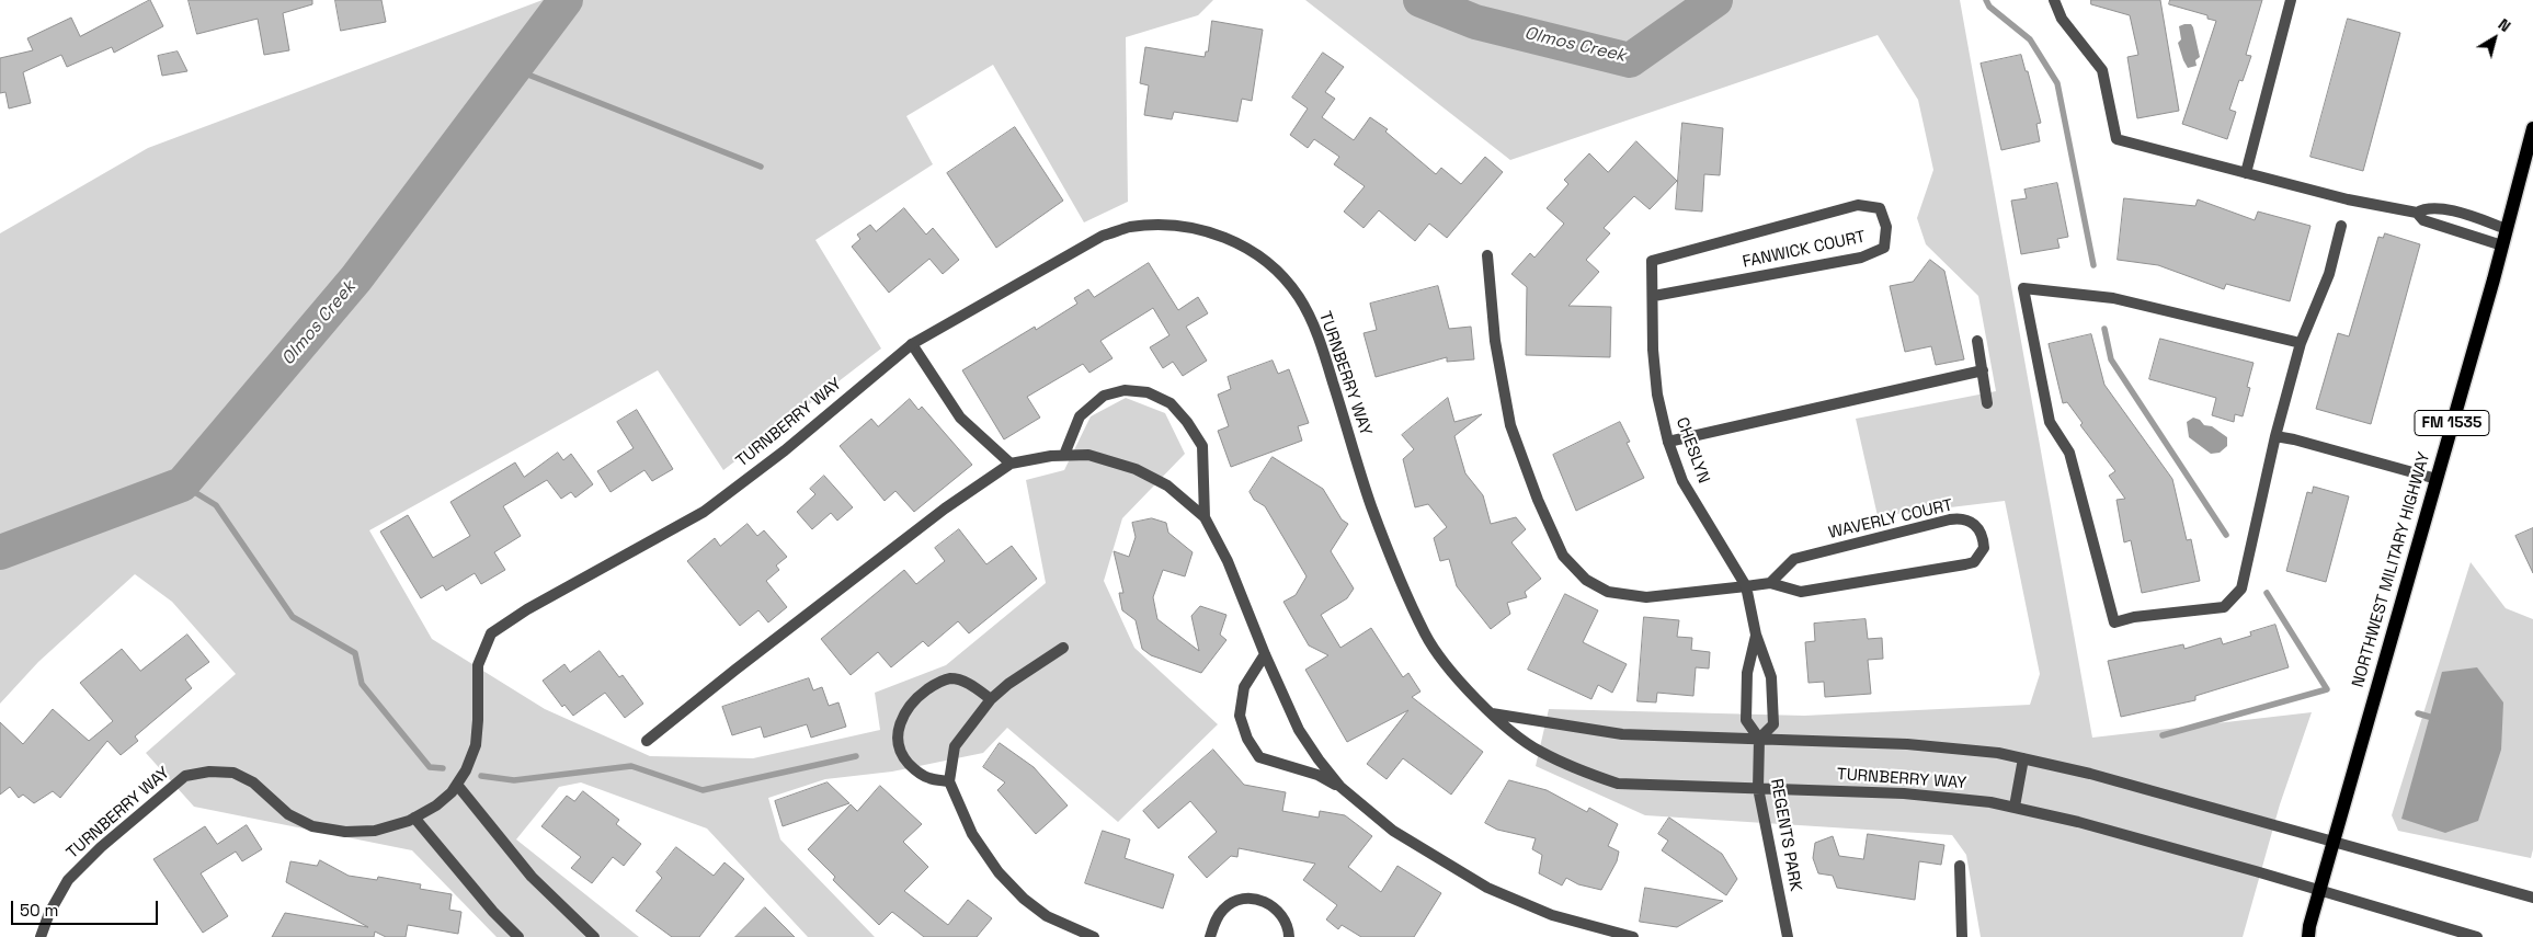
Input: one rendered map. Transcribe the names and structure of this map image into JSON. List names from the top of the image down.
{
  "streets": {
    "main road": ["FM 1535", "NORTHWEST MILITARY HIGHWAY"],
    "street": [
      "FANWICK COURT",
      "TURNBERRY WAY",
      "CHESLYN",
      "WAVERLY COURT",
      "REGENTS PARK"
    ]
  },
  "crossings": [
    ["FANWICK COURT", "CHESLYN"],
    ["TURNBERRY WAY", "CHESLYN"],
    ["TURNBERRY WAY", "NORTHWEST MILITARY HIGHWAY"],
    ["TURNBERRY WAY", "REGENTS PARK"],
    ["CHESLYN", "WAVERLY COURT"],
    ["CHESLYN", "REGENTS PARK"]
  ],
  "water": ["Olmos Creek"],
  "scale_bar": "50 m",
  "north": "top right"
}
